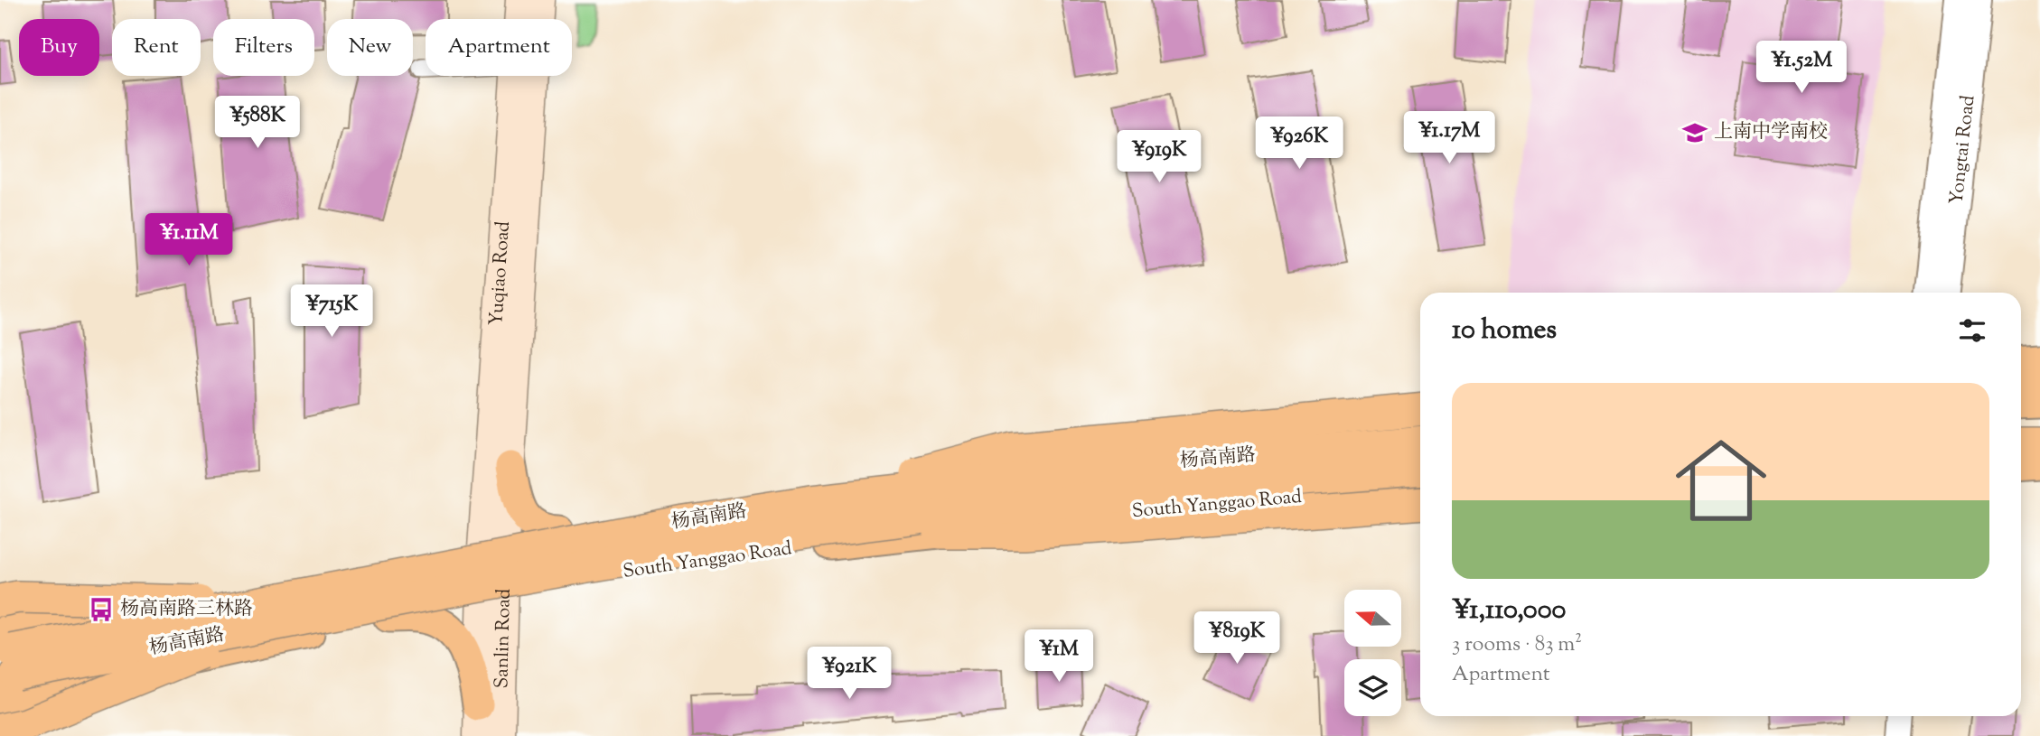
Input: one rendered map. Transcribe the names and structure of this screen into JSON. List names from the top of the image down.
{
  "streets": {
    "highway": ["杨高南路"],
    "main road": ["Yuqiao Road", "South Yanggao Road", "Sanlin Road"],
    "street": ["Yongtai Road"]
  },
  "crossings": [
    ["Yuqiao Road", "Sanlin Road"],
    ["杨高南路", "South Yanggao Road"],
    ["South Yanggao Road", "Sanlin Road"]
  ],
  "places": {
    "school or university": ["上南中学南校"],
    "bus stop": ["杨高南路三林路"]
  },
  "north": "left",
  "page": {
    "chip": [
      "Buy",
      "Rent",
      "Filters",
      "New",
      "Apartment"
    ],
    "price": [
      "¥1.52M",
      "¥588K",
      "¥1.17M",
      "¥926K",
      "¥919K",
      "¥1.11M",
      "¥715K",
      "¥819K",
      "¥1M",
      "¥921K"
    ],
    "heading": "10 homes",
    "list": [
      {
        "name": "¥1,110,000",
        "note": "3 rooms · 83 m² · Apartment"
      }
    ]
  }
}
